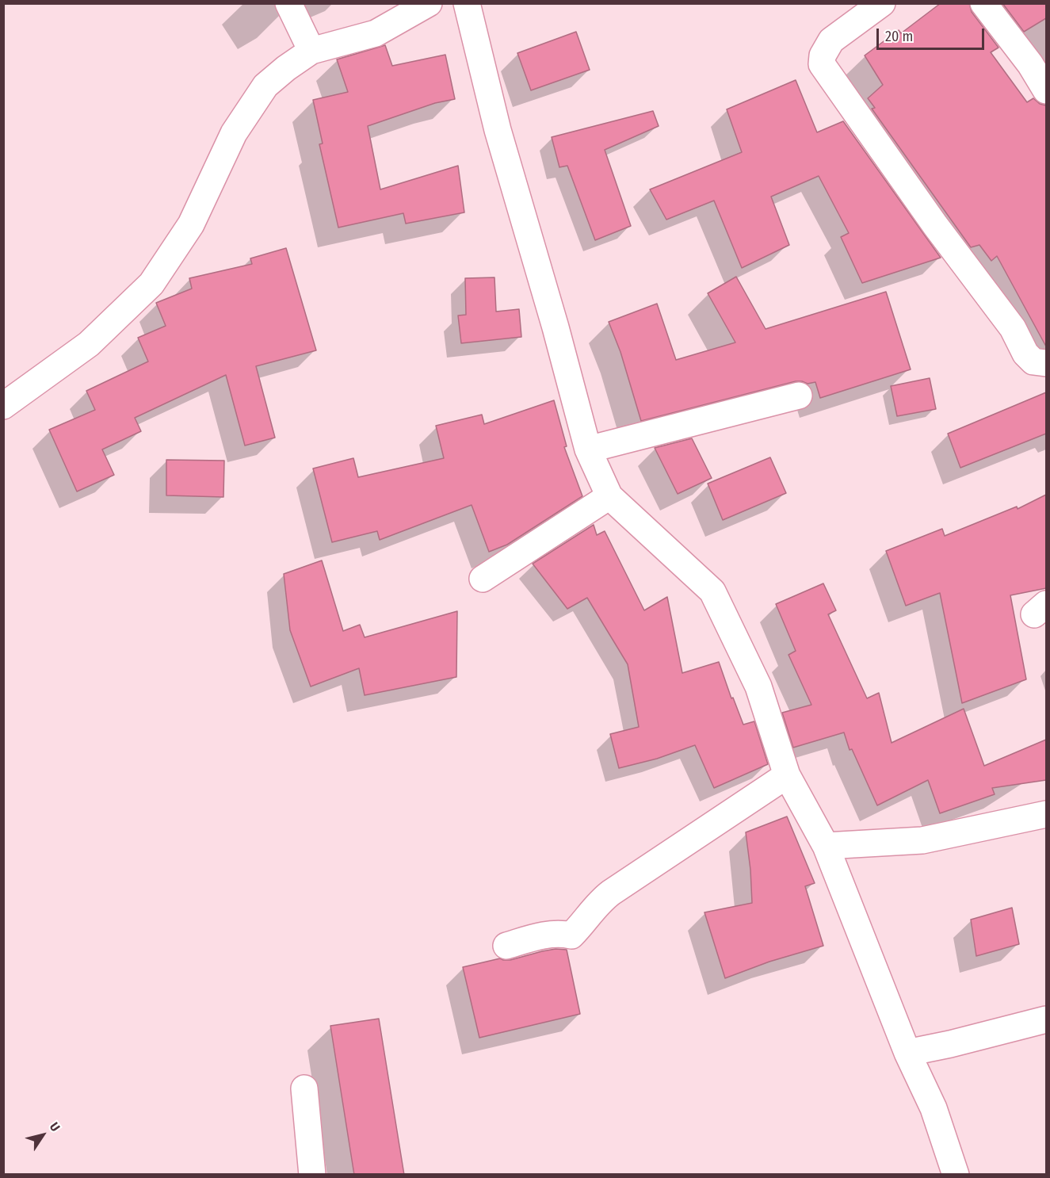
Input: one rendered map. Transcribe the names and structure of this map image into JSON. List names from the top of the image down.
{
  "scale_bar": "20 m",
  "north": "top right"
}
